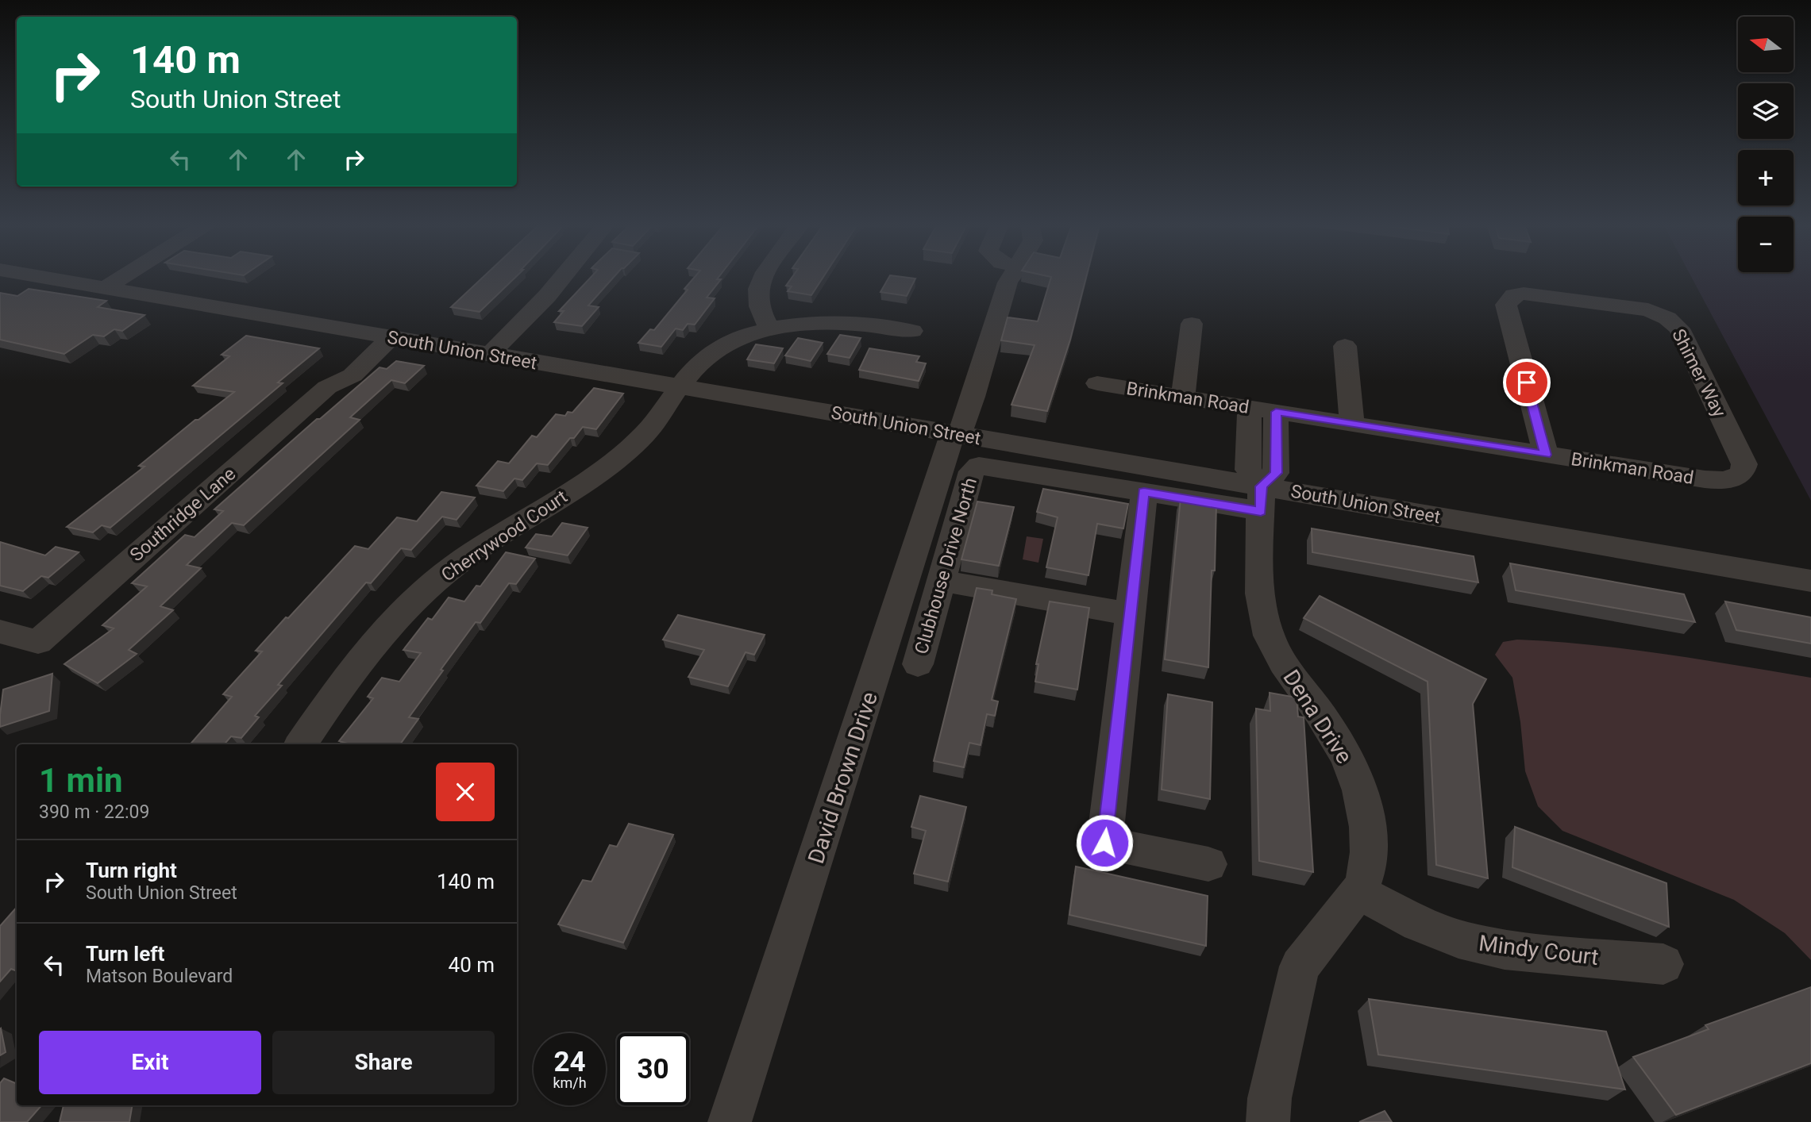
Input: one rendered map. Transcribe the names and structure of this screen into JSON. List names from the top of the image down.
{
  "streets": {
    "street": [
      "South Union Street",
      "Shimer Way",
      "Brinkman Road",
      "Southridge Lane",
      "Cherrywood Court",
      "Clubhouse Drive North",
      "Dena Drive",
      "David Brown Drive",
      "Mindy Court"
    ]
  },
  "crossings": [
    ["South Union Street", "Southridge Lane"],
    ["South Union Street", "Cherrywood Court"],
    ["South Union Street", "Clubhouse Drive North"],
    ["South Union Street", "Dena Drive"],
    ["South Union Street", "David Brown Drive"],
    ["Shimer Way", "Brinkman Road"],
    ["Dena Drive", "Mindy Court"]
  ],
  "north": "left",
  "page": {
    "map_buttons": ["+", "−"],
    "turn": ["140 m", "South Union Street"],
    "heading": ["1 min", "390 m · 22:09"],
    "list": [
      {
        "name": "Turn right",
        "note": "South Union Street",
        "value": "140 m"
      },
      {
        "name": "Turn left",
        "note": "Matson Boulevard",
        "value": "40 m"
      }
    ],
    "buttons": ["Exit", "Share"],
    "speed": "24 km/h",
    "limit": "30"
  }
}
